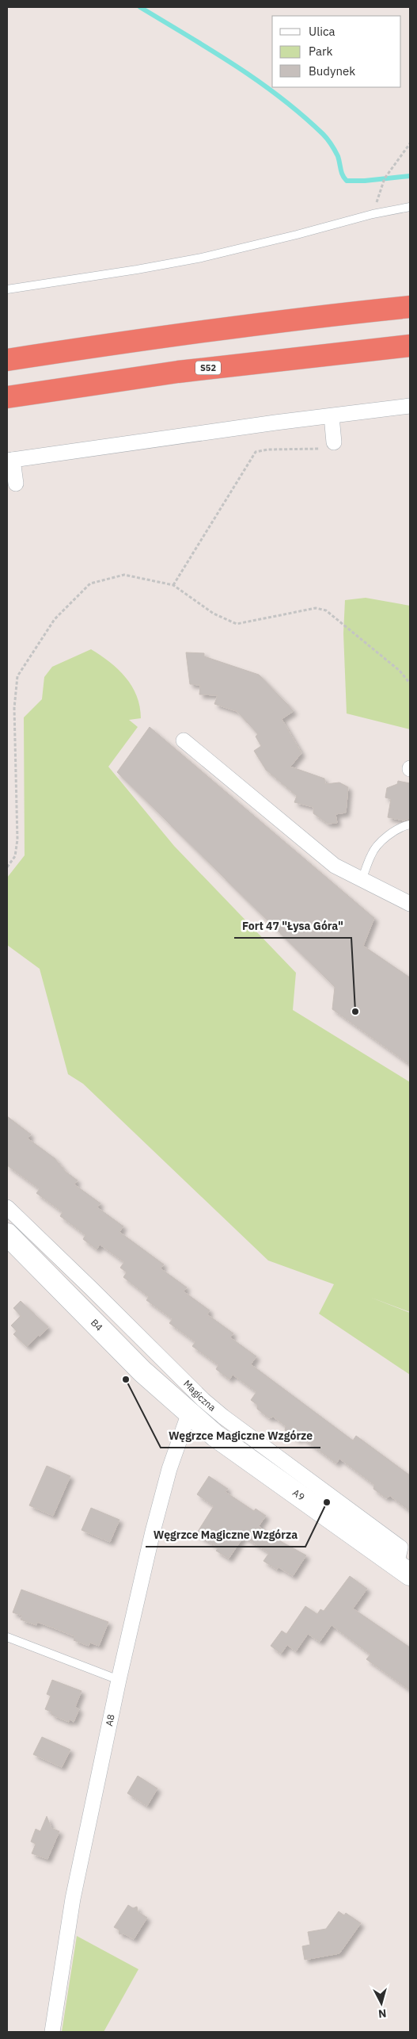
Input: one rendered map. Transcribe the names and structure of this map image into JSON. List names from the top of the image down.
{
  "streets": {
    "highway": ["S52"],
    "street": [
      "B4",
      "Magiczna",
      "A9",
      "A8"
    ]
  },
  "crossings": [
    ["B4", "A9"],
    ["B4", "A8"],
    ["Magiczna", "A9"],
    ["A9", "A8"]
  ],
  "places": ["Fort 47 \"Łysa Góra\"", "Węgrzce Magiczne Wzgórze", "Węgrzce Magiczne Wzgórza"],
  "legend": ["Ulica", "Park", "Budynek"],
  "north": "bottom"
}
